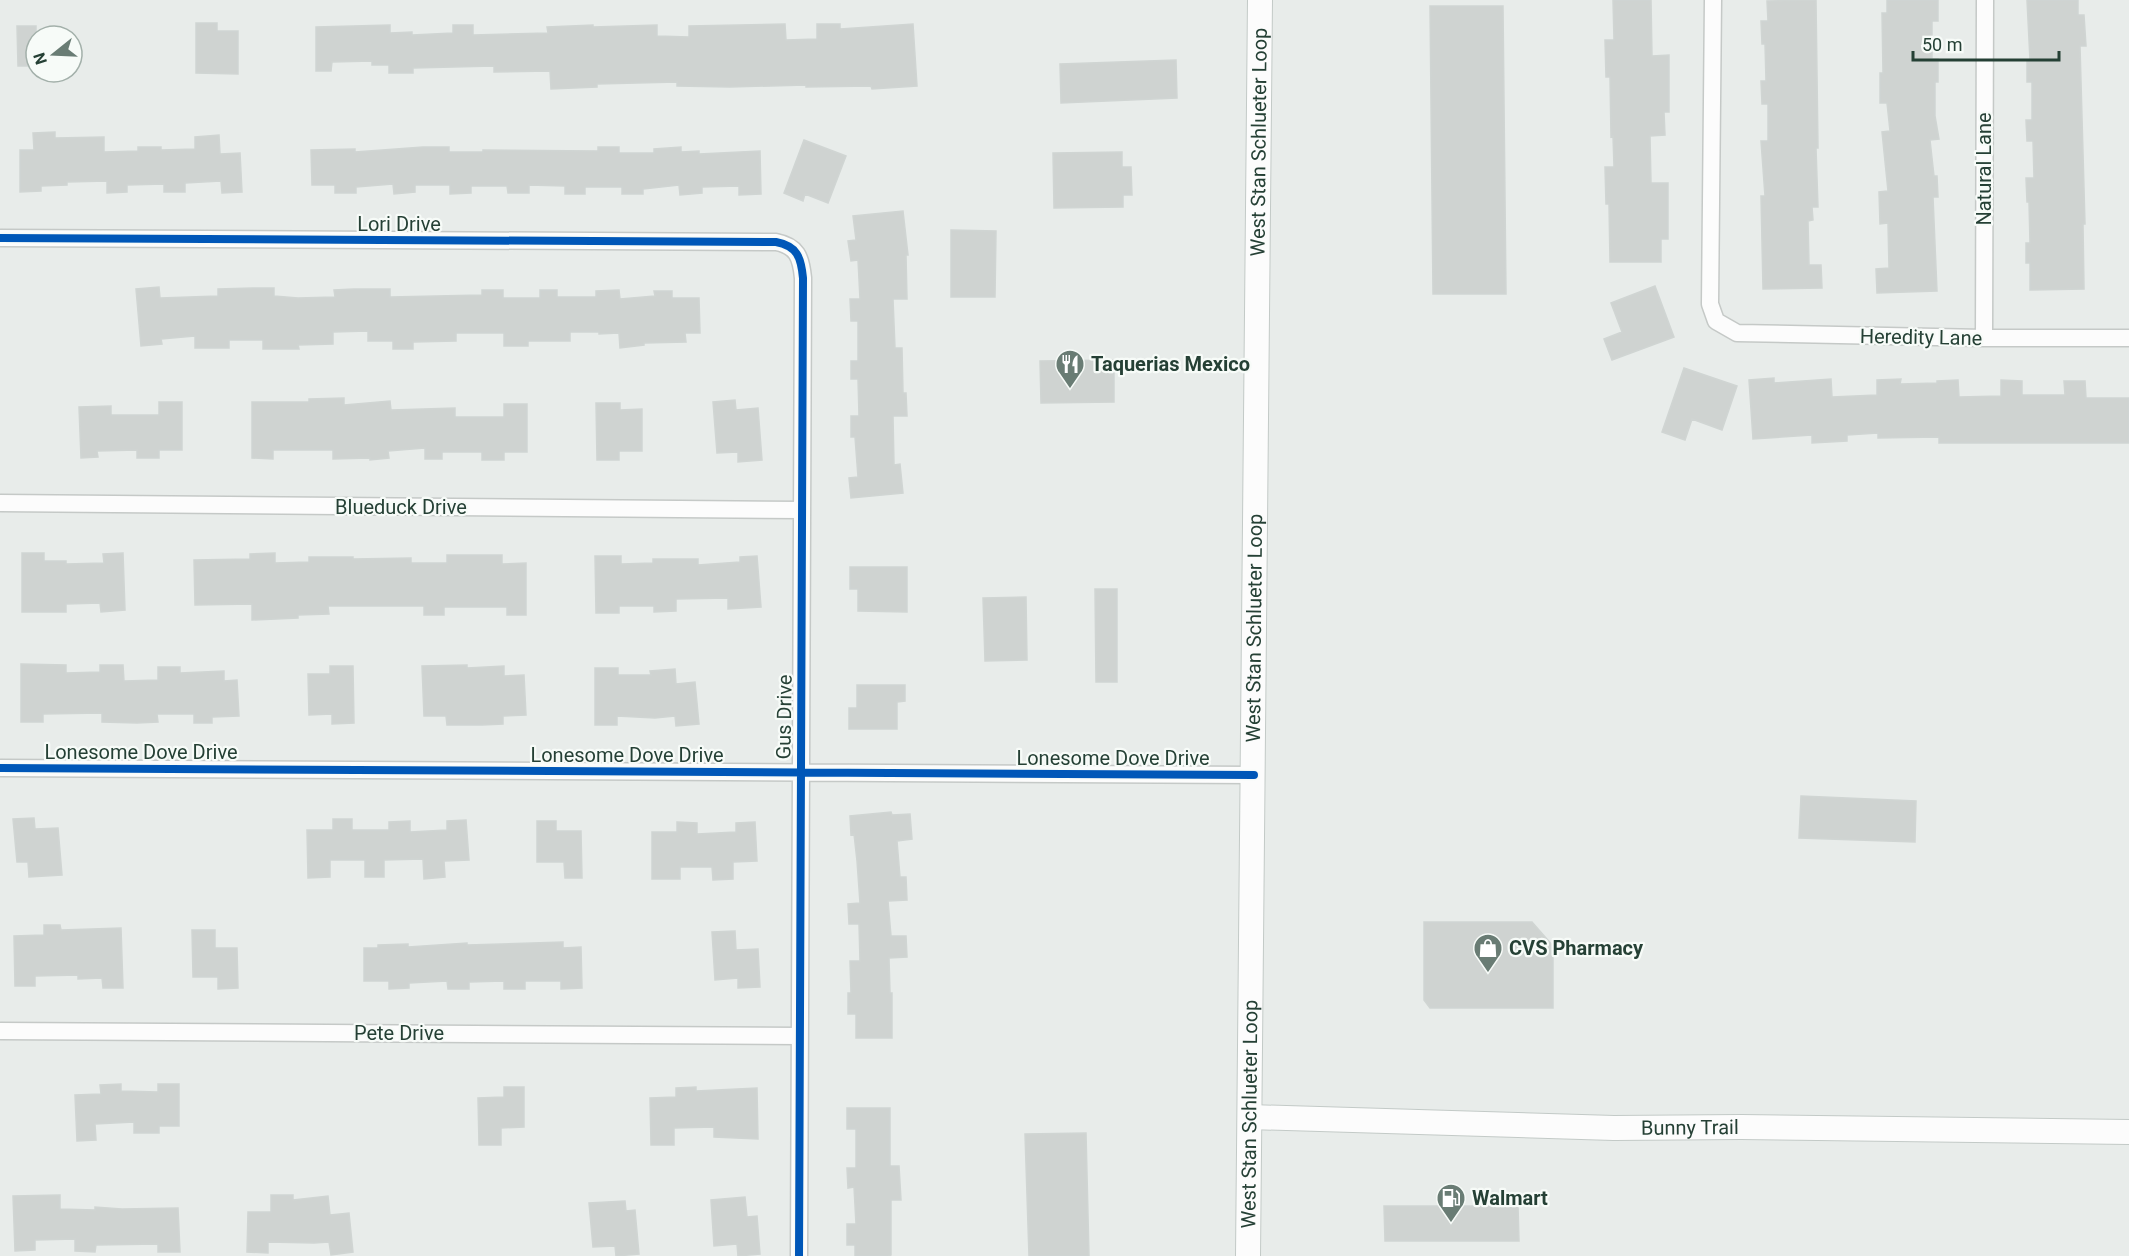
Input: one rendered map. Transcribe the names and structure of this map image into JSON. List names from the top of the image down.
{
  "streets": {
    "main road": ["West Stan Schlueter Loop", "Bunny Trail"],
    "street": [
      "Natural Lane",
      "Lori Drive",
      "Heredity Lane",
      "Blueduck Drive",
      "Gus Drive",
      "Lonesome Dove Drive",
      "Pete Drive"
    ]
  },
  "crossings": [
    ["West Stan Schlueter Loop", "Lonesome Dove Drive"],
    ["West Stan Schlueter Loop", "Bunny Trail"],
    ["Natural Lane", "Heredity Lane"],
    ["Lori Drive", "Gus Drive"],
    ["Blueduck Drive", "Gus Drive"],
    ["Gus Drive", "Lonesome Dove Drive"],
    ["Gus Drive", "Pete Drive"]
  ],
  "places": {
    "restaurant": ["Taquerias Mexico"],
    "shop": ["CVS Pharmacy"],
    "fuel station": ["Walmart"]
  },
  "scale_bar": "50 m",
  "north": "left"
}
